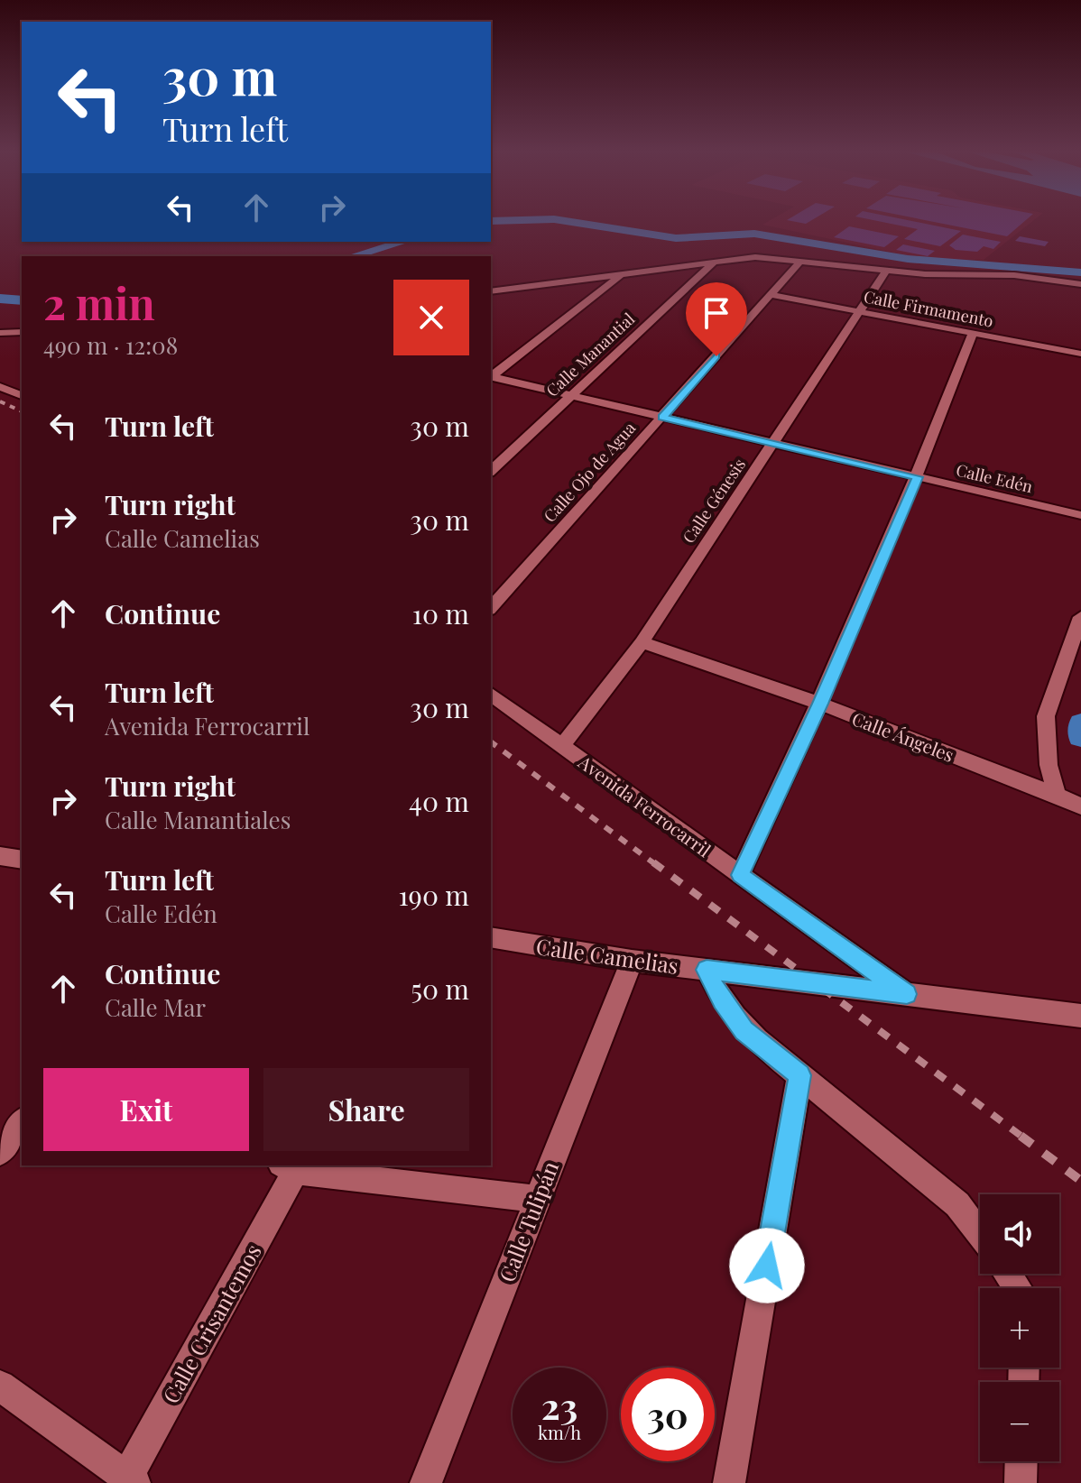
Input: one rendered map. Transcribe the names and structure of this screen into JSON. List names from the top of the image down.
{
  "streets": {
    "street": [
      "Calle Firmamento",
      "Calle Manantial",
      "Calle Ojo de Agua",
      "Calle Edén",
      "Calle Génesis",
      "Calle Ángeles",
      "Avenida Ferrocarril",
      "Calle Camelias",
      "Calle Tulipán",
      "Calle Crisantemos"
    ]
  },
  "crossings": [
    ["Calle Firmamento", "Calle Ojo de Agua"],
    ["Calle Firmamento", "Calle Génesis"],
    ["Calle Manantial", "Calle Edén"],
    ["Calle Ojo de Agua", "Calle Edén"],
    ["Calle Edén", "Calle Génesis"],
    ["Calle Génesis", "Calle Ángeles"],
    ["Calle Génesis", "Avenida Ferrocarril"],
    ["Avenida Ferrocarril", "Calle Camelias"],
    ["Calle Camelias", "Calle Tulipán"]
  ],
  "page": {
    "turn": ["30 m", "Turn left"],
    "heading": ["2 min", "490 m · 12:08"],
    "list": [
      {
        "name": "Turn left",
        "value": "30 m"
      },
      {
        "name": "Turn right",
        "note": "Calle Camelias",
        "value": "30 m"
      },
      {
        "name": "Continue",
        "value": "10 m"
      },
      {
        "name": "Turn left",
        "note": "Avenida Ferrocarril",
        "value": "30 m"
      },
      {
        "name": "Turn right",
        "note": "Calle Manantiales",
        "value": "40 m"
      },
      {
        "name": "Turn left",
        "note": "Calle Edén",
        "value": "190 m"
      },
      {
        "name": "Continue",
        "note": "Calle Mar",
        "value": "50 m"
      }
    ],
    "buttons": ["Exit", "Share"],
    "map_buttons": ["+", "−"],
    "speed": "23 km/h",
    "limit": "30"
  }
}
